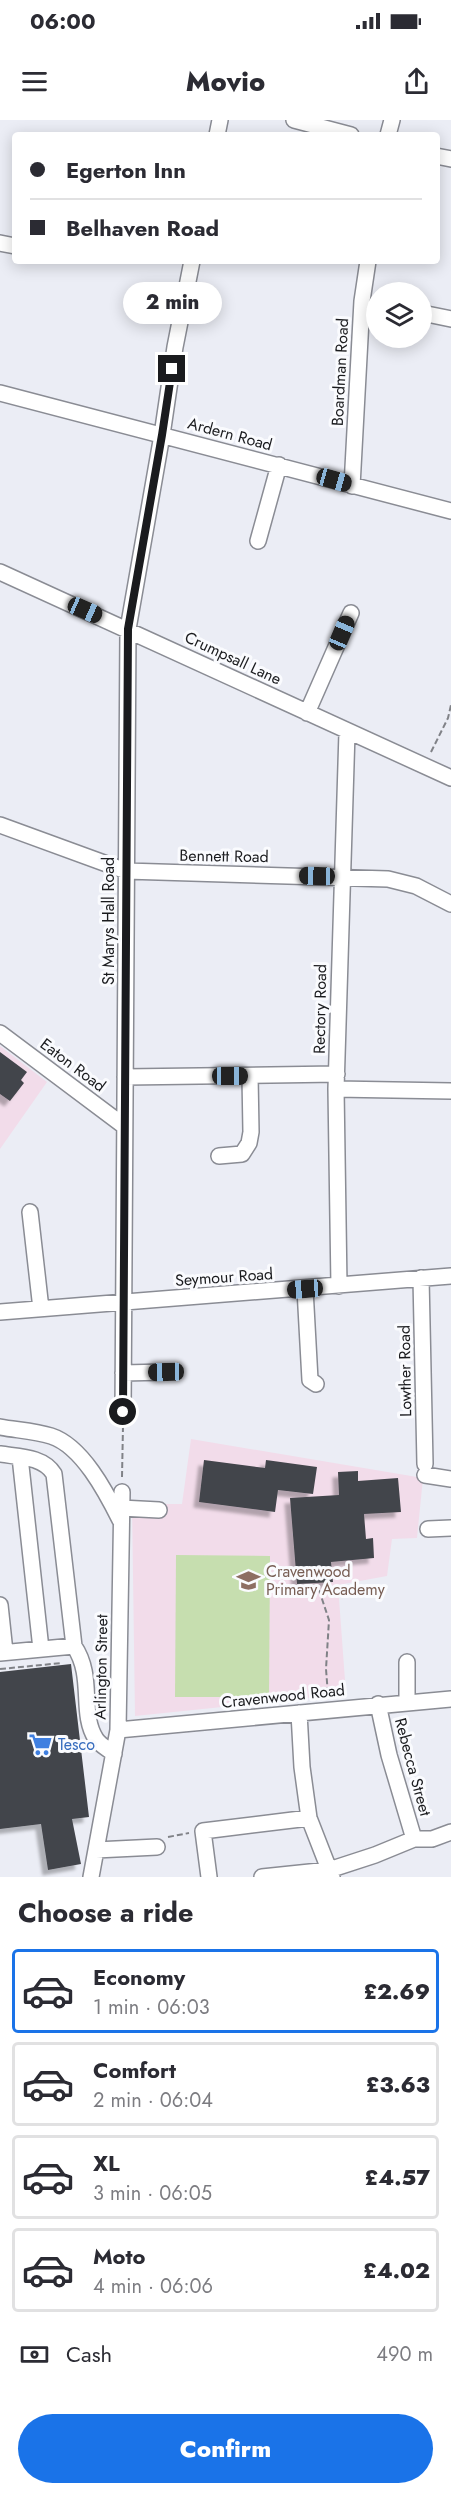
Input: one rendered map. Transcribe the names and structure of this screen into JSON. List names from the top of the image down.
{
  "streets": {
    "street": [
      "Boardman Road",
      "Ardern Road",
      "Crumpsall Lane",
      "Bennett Road",
      "St Marys Hall Road",
      "Rectory Road",
      "Eaton Road",
      "Seymour Road",
      "Lowther Road",
      "Arlington Street",
      "Cravenwood Road",
      "Rebecca Street"
    ]
  },
  "crossings": [
    ["Boardman Road", "Ardern Road"],
    ["Ardern Road", "St Marys Hall Road"],
    ["Crumpsall Lane", "St Marys Hall Road"],
    ["Crumpsall Lane", "Rectory Road"],
    ["Bennett Road", "St Marys Hall Road"],
    ["Bennett Road", "Rectory Road"],
    ["St Marys Hall Road", "Eaton Road"],
    ["St Marys Hall Road", "Seymour Road"],
    ["Rectory Road", "Seymour Road"],
    ["Seymour Road", "Lowther Road"],
    ["Arlington Street", "Cravenwood Road"],
    ["Cravenwood Road", "Rebecca Street"]
  ],
  "places": {
    "school or university": ["Cravenwood Primary Academy"],
    "supermarket": ["Tesco"]
  },
  "page": {
    "status": "06:00",
    "header": "Movio",
    "banner": ["Egerton Inn", "Belhaven Road"],
    "bubble": "2 min",
    "heading": "Choose a ride",
    "list": [
      {
        "name": "Economy",
        "note": "1 min · 06:03",
        "value": "£2.69"
      },
      {
        "name": "Comfort",
        "note": "2 min · 06:04",
        "value": "£3.63"
      },
      {
        "name": "XL",
        "note": "3 min · 06:05",
        "value": "£4.57"
      },
      {
        "name": "Moto",
        "note": "4 min · 06:06",
        "value": "£4.02"
      }
    ],
    "pay": ["Cash", "490 m"],
    "buttons": "Confirm"
  }
}
